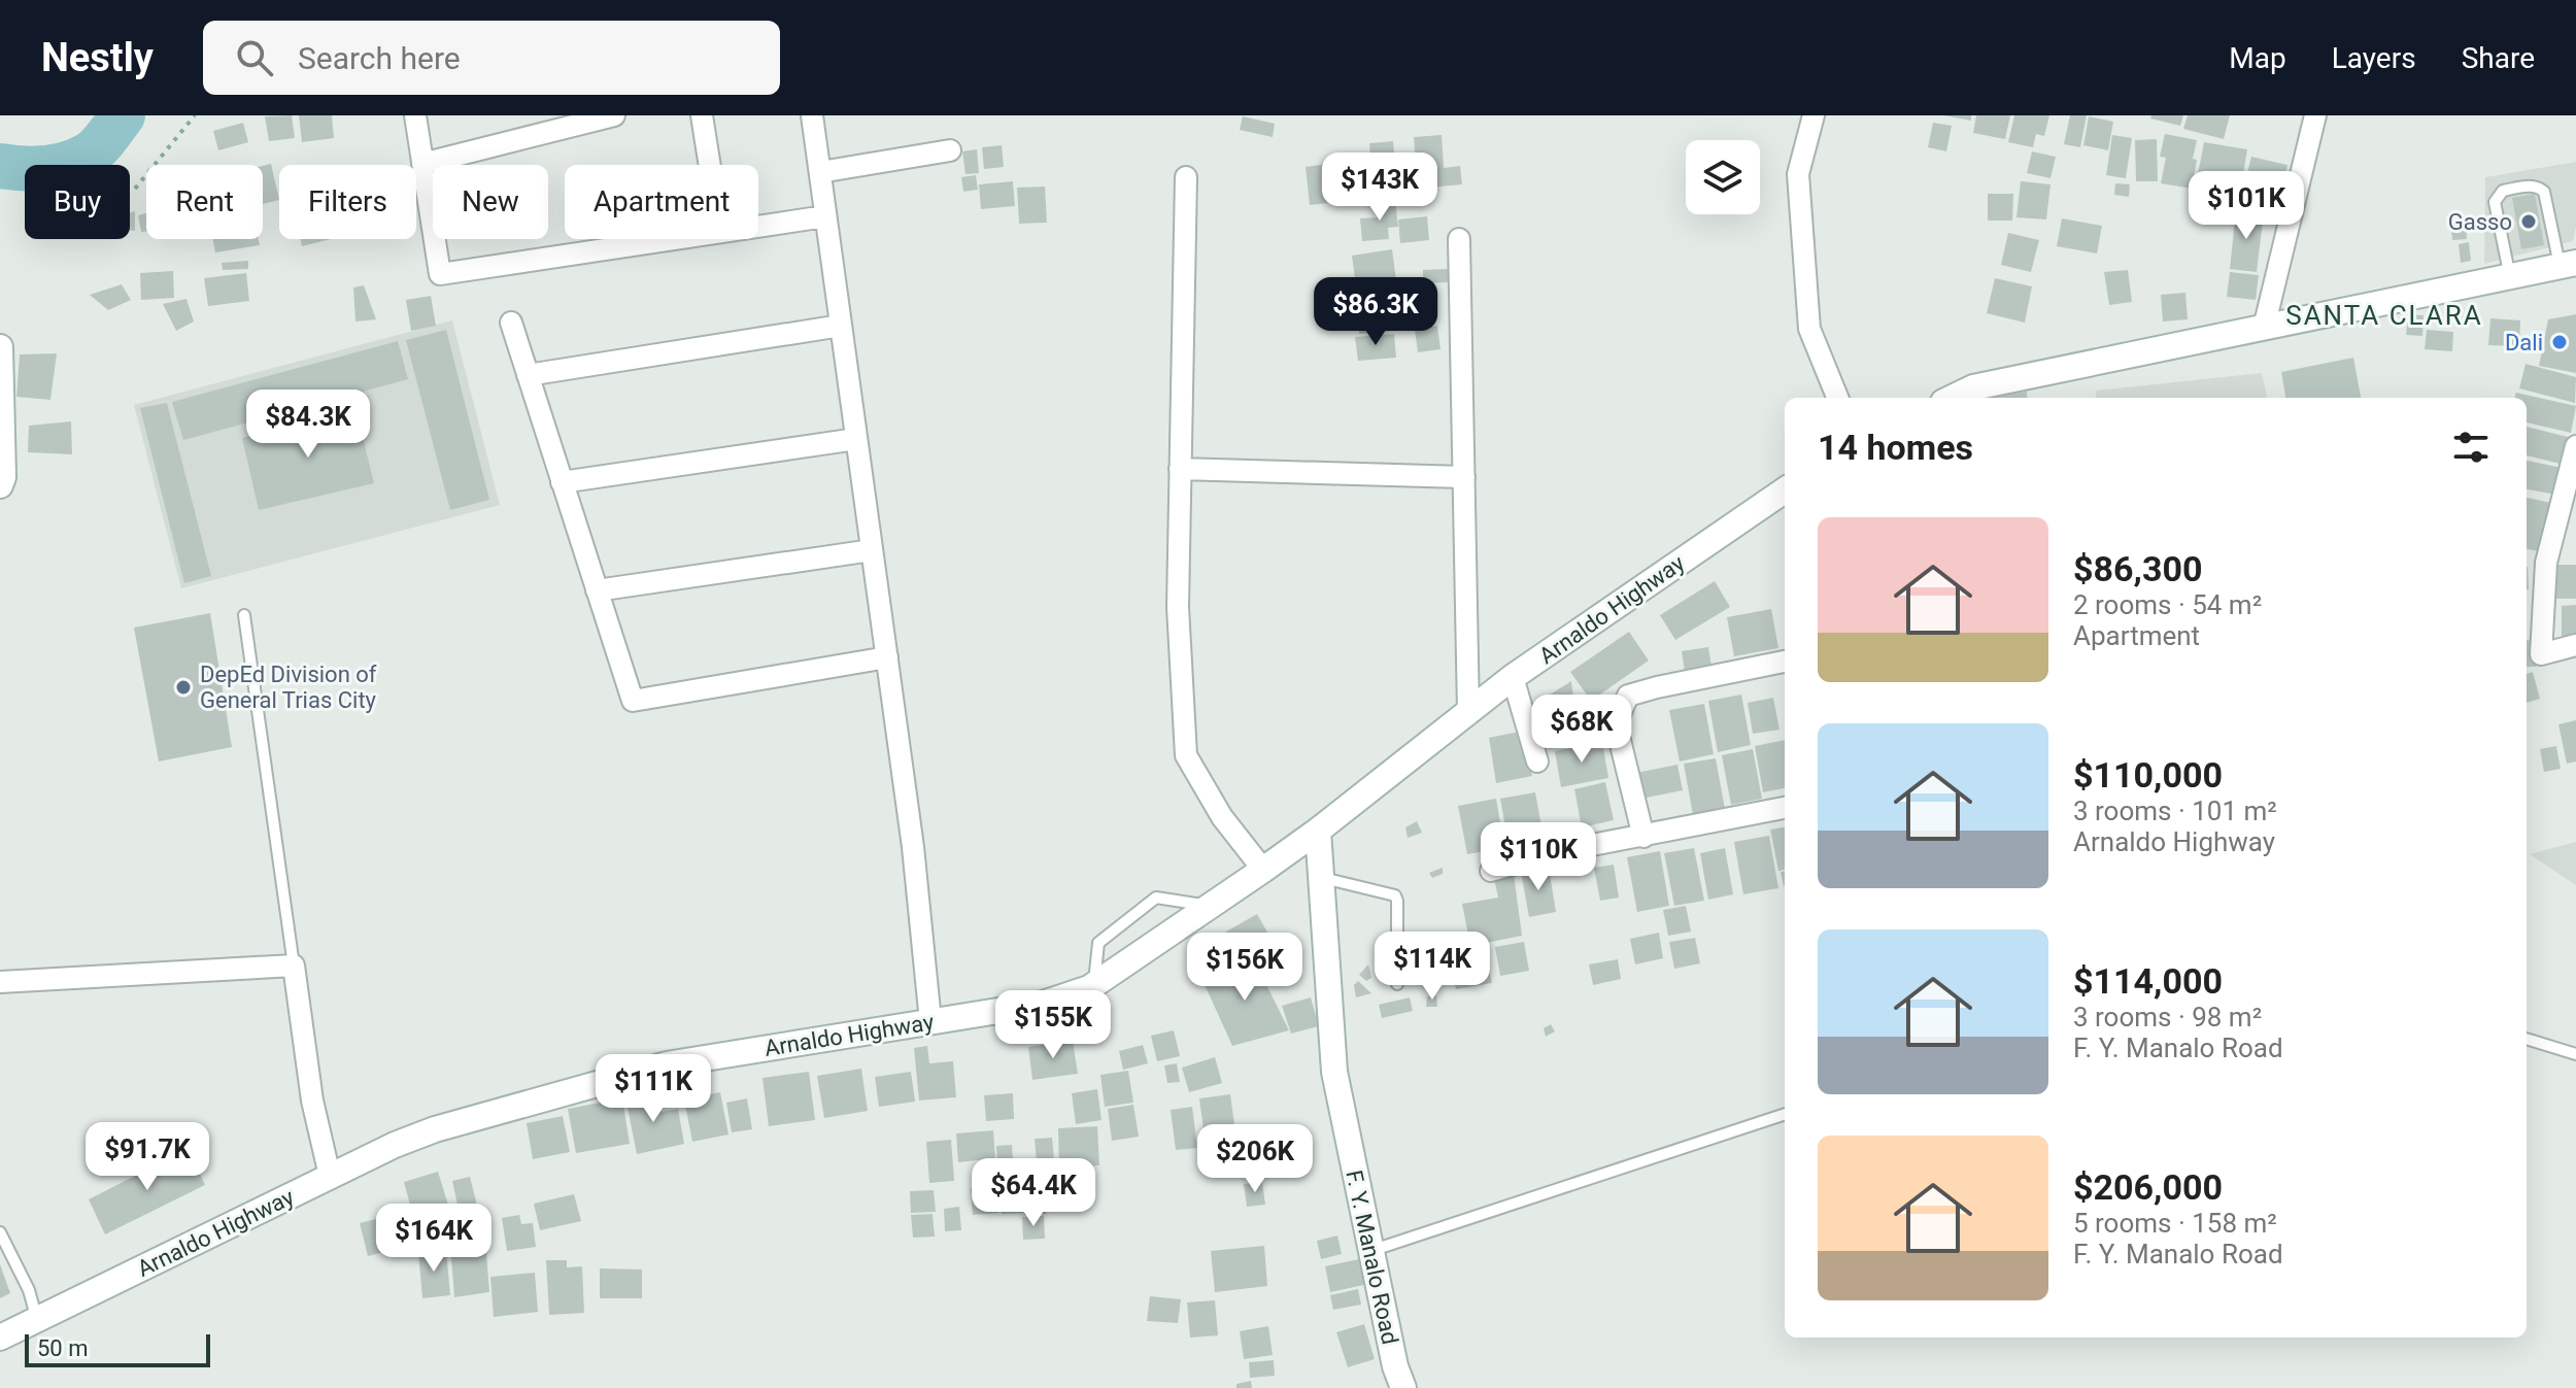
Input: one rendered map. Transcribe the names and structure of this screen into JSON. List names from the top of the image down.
{
  "streets": {
    "main road": ["Arnaldo Highway", "F. Y. Manalo Road"]
  },
  "crossings": [
    ["Arnaldo Highway", "F. Y. Manalo Road"]
  ],
  "districts": ["SANTA CLARA"],
  "places": ["Gasso", "Dali", "DepEd Division of General Trias City"],
  "scale_bar": "50 m",
  "page": {
    "header": "Nestly",
    "search": "Search here",
    "nav": ["Map", "Layers", "Share"],
    "price": [
      "$143K",
      "$101K",
      "$86.3K",
      "$84.3K",
      "$68K",
      "$110K",
      "$114K",
      "$156K",
      "$155K",
      "$111K",
      "$91.7K",
      "$206K",
      "$64.4K",
      "$164K"
    ],
    "chip": [
      "Buy",
      "Rent",
      "Filters",
      "New",
      "Apartment"
    ],
    "heading": "14 homes",
    "list": [
      {
        "name": "$86,300",
        "note": "2 rooms · 54 m² · Apartment"
      },
      {
        "name": "$110,000",
        "note": "3 rooms · 101 m² · Arnaldo Highway"
      },
      {
        "name": "$114,000",
        "note": "3 rooms · 98 m² · F. Y. Manalo Road"
      },
      {
        "name": "$206,000",
        "note": "5 rooms · 158 m² · F. Y. Manalo Road"
      }
    ],
    "scale": "50 m"
  }
}
